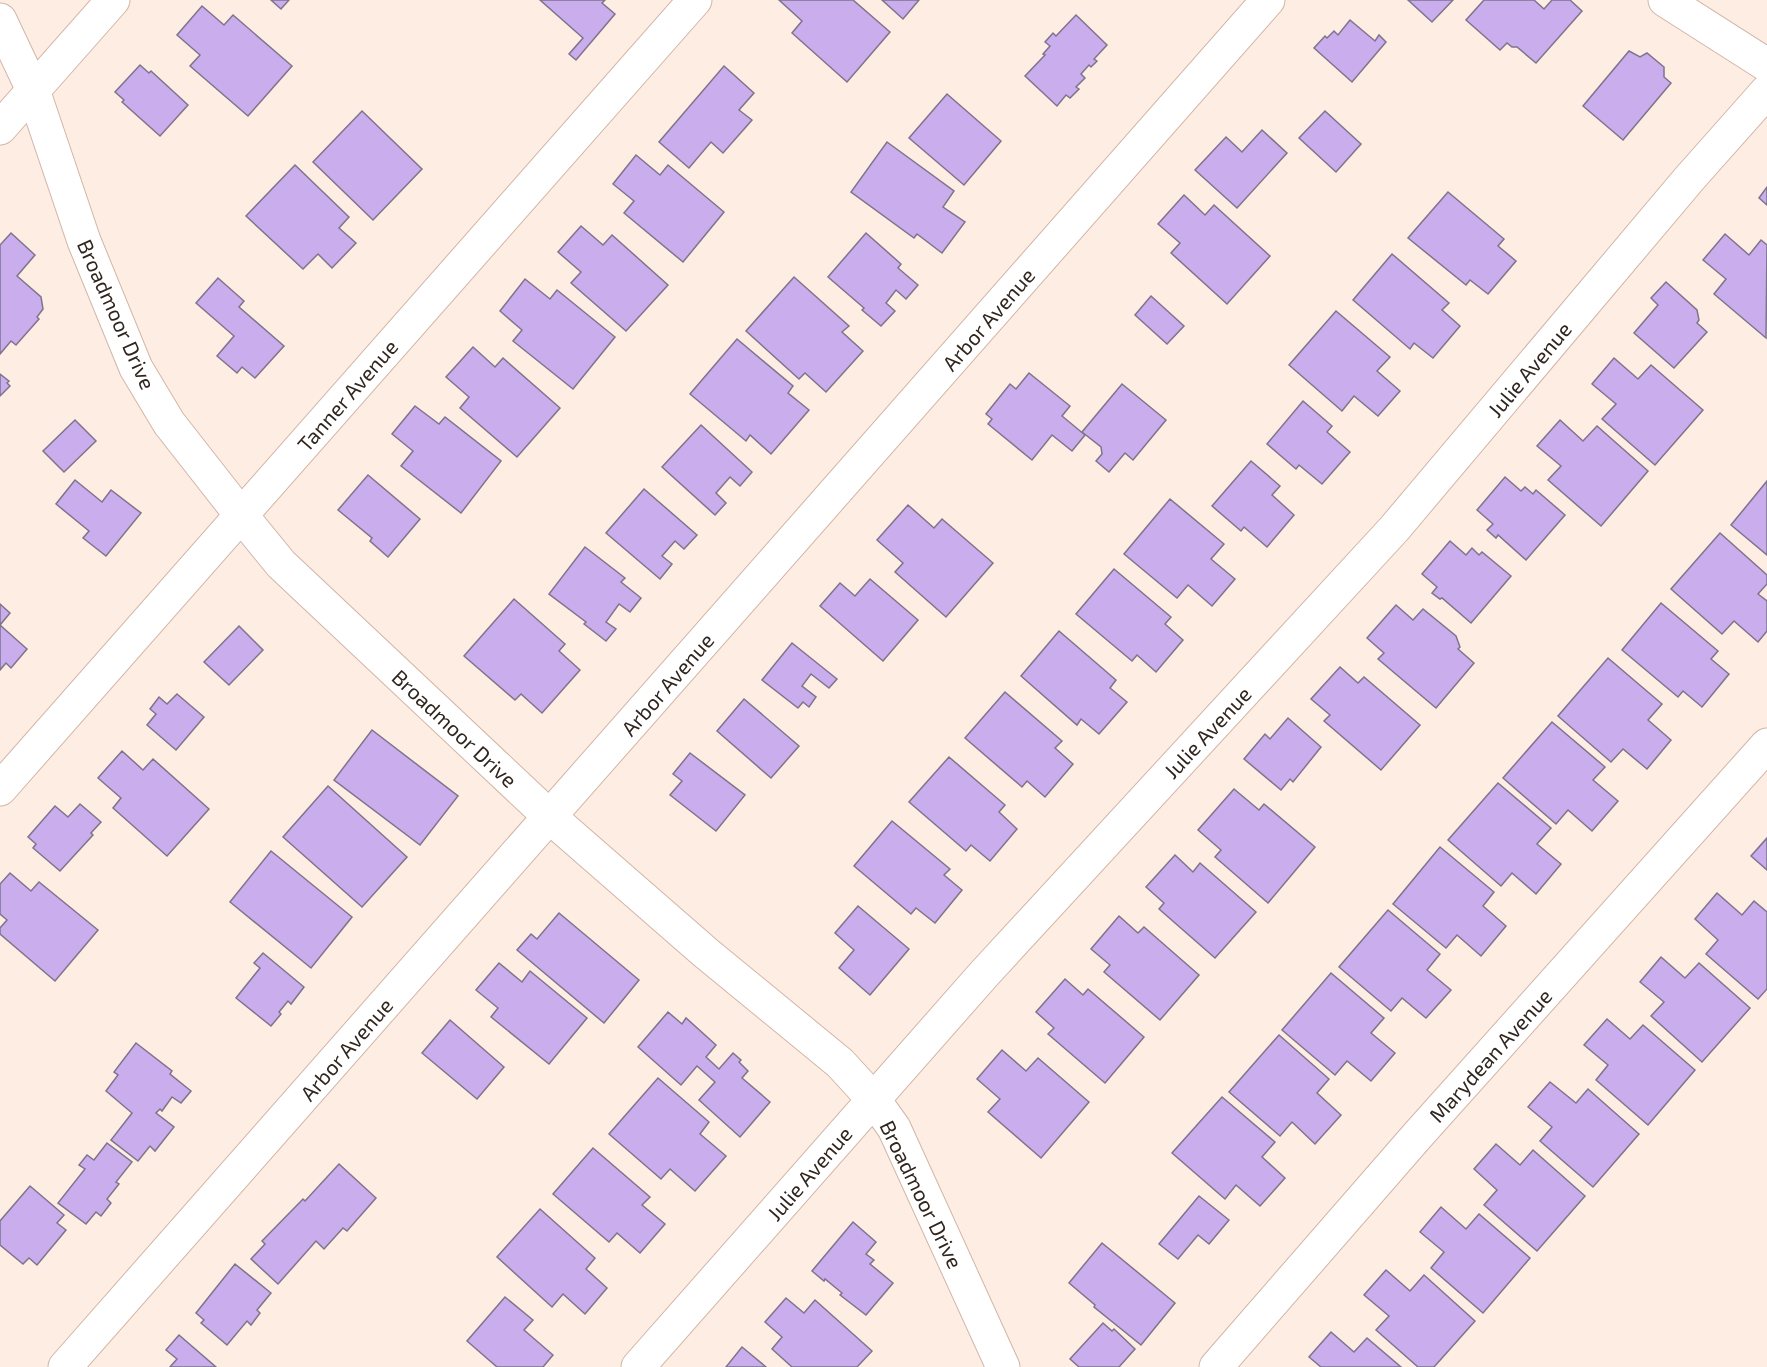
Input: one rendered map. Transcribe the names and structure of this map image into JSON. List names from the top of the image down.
{
  "streets": {
    "street": [
      "Broadmoor Drive",
      "Arbor Avenue",
      "Julie Avenue",
      "Tanner Avenue",
      "Marydean Avenue"
    ]
  },
  "crossings": [
    ["Broadmoor Drive", "Arbor Avenue"],
    ["Broadmoor Drive", "Julie Avenue"],
    ["Broadmoor Drive", "Tanner Avenue"]
  ]
}
